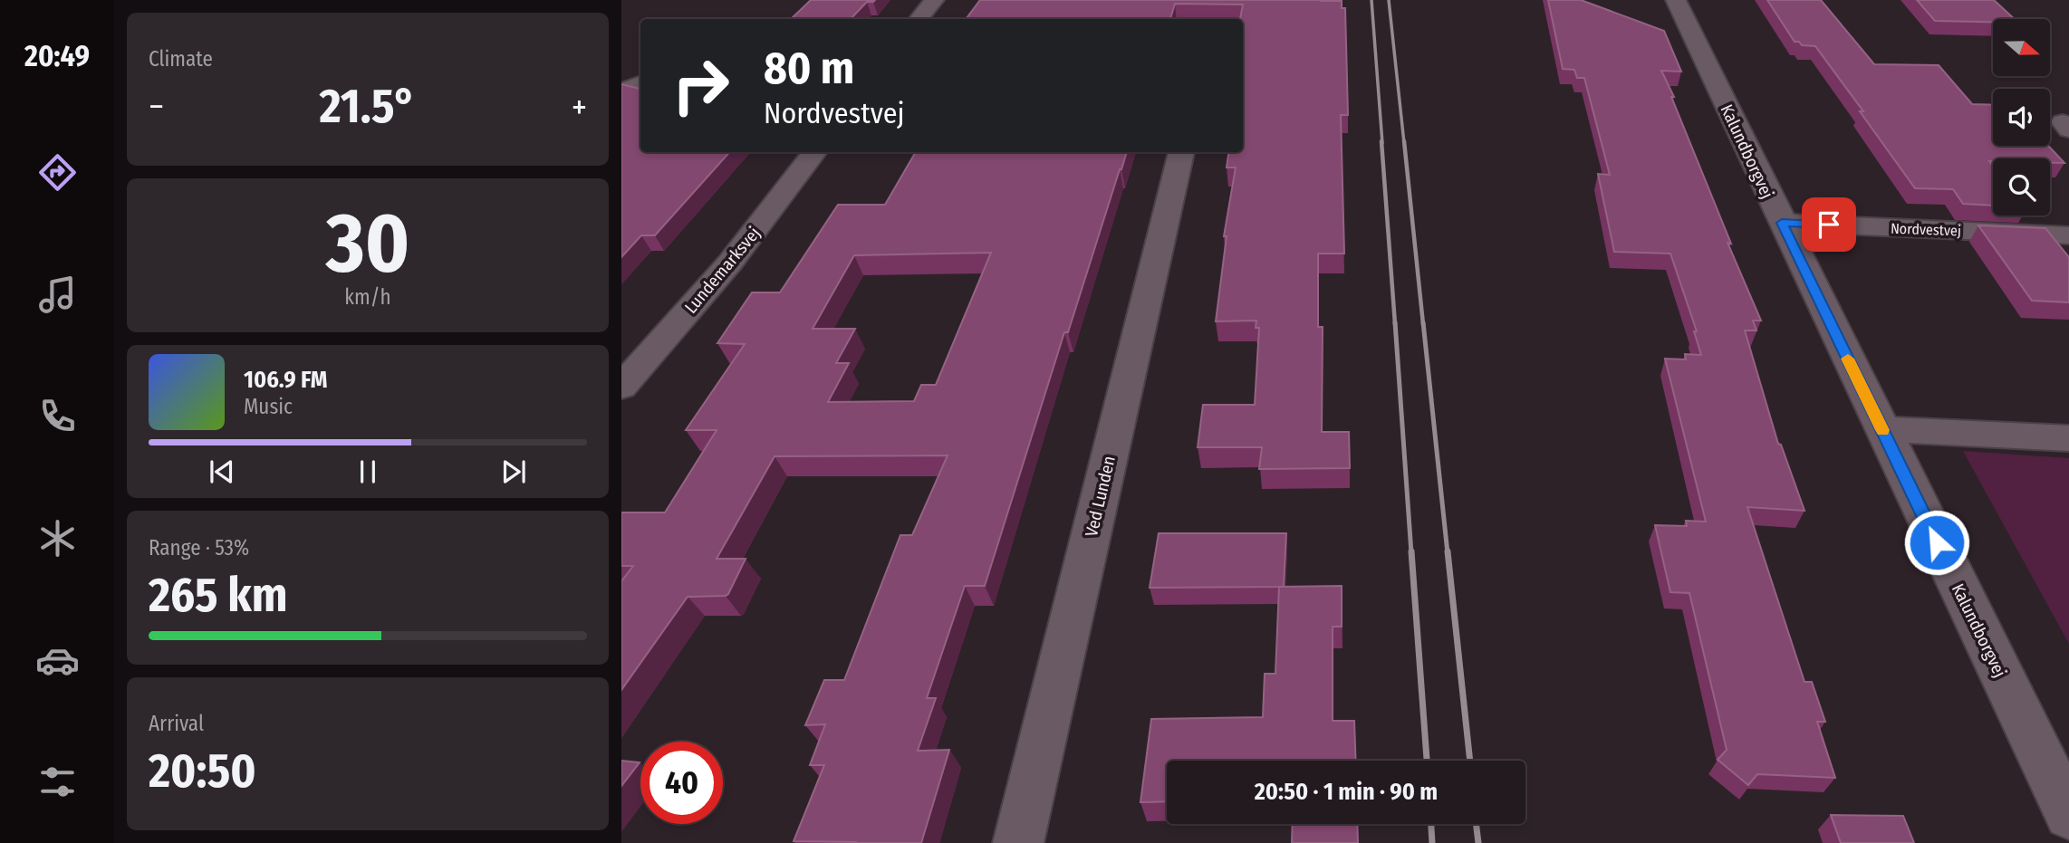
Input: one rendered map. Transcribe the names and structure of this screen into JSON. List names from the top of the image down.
{
  "streets": {
    "street": [
      "Kalundborgvej",
      "Nordvestvej",
      "Lundemarksvej",
      "Ved Lunden"
    ]
  },
  "crossings": [
    ["Kalundborgvej", "Nordvestvej"]
  ],
  "north": "right",
  "page": {
    "tabs": "20:49",
    "tile": [
      "Climate",
      ["30", "km/h"],
      ["Range · 53%", "265 km"],
      ["Arrival", "20:50"]
    ],
    "turn": ["80 m", "Nordvestvej"],
    "heat": ["−", "21.5°", "+"],
    "song": ["106.9 FM", "Music"],
    "limit": "40",
    "trip": "20:50 · 1 min · 90 m"
  }
}
